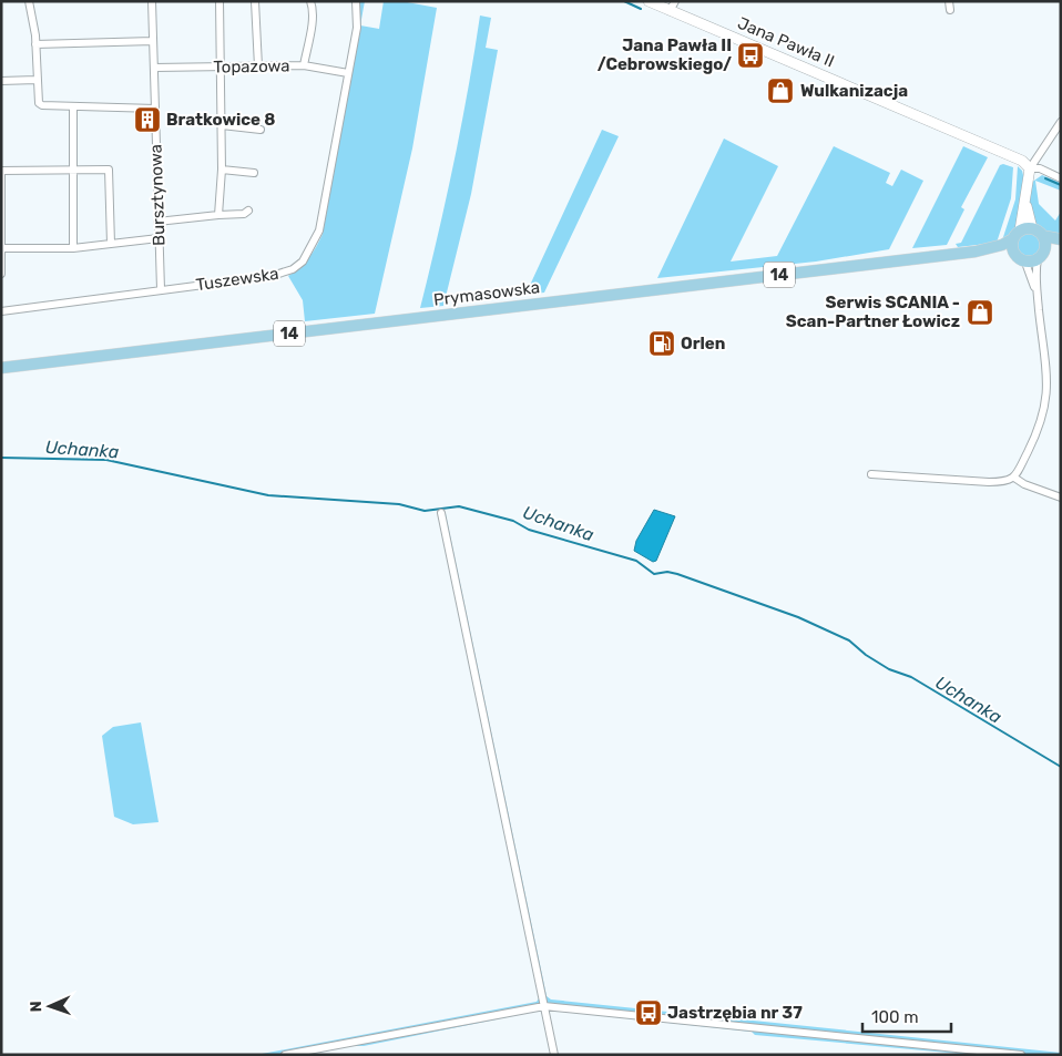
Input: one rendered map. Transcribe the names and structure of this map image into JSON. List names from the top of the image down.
{
  "streets": {
    "main road": ["14", "Prymasowska"],
    "street": [
      "Jana Pawła II",
      "Topazowa",
      "Bursztynowa",
      "Tuszewska"
    ]
  },
  "crossings": [
    ["Topazowa", "Bursztynowa"],
    ["Topazowa", "Tuszewska"],
    ["Bursztynowa", "Tuszewska"],
    ["14", "Prymasowska"]
  ],
  "water": ["Uchanka"],
  "places": {
    "bus stop": ["Jana Pawła II /Cebrowskiego/", "Jastrzębia nr 37"],
    "shop": ["Wulkanizacja", "Serwis SCANIA - Scan-Partner Łowicz"],
    "building": ["Bratkowice 8"],
    "fuel station": ["Orlen"]
  },
  "scale_bar": "100 m",
  "north": "left"
}
